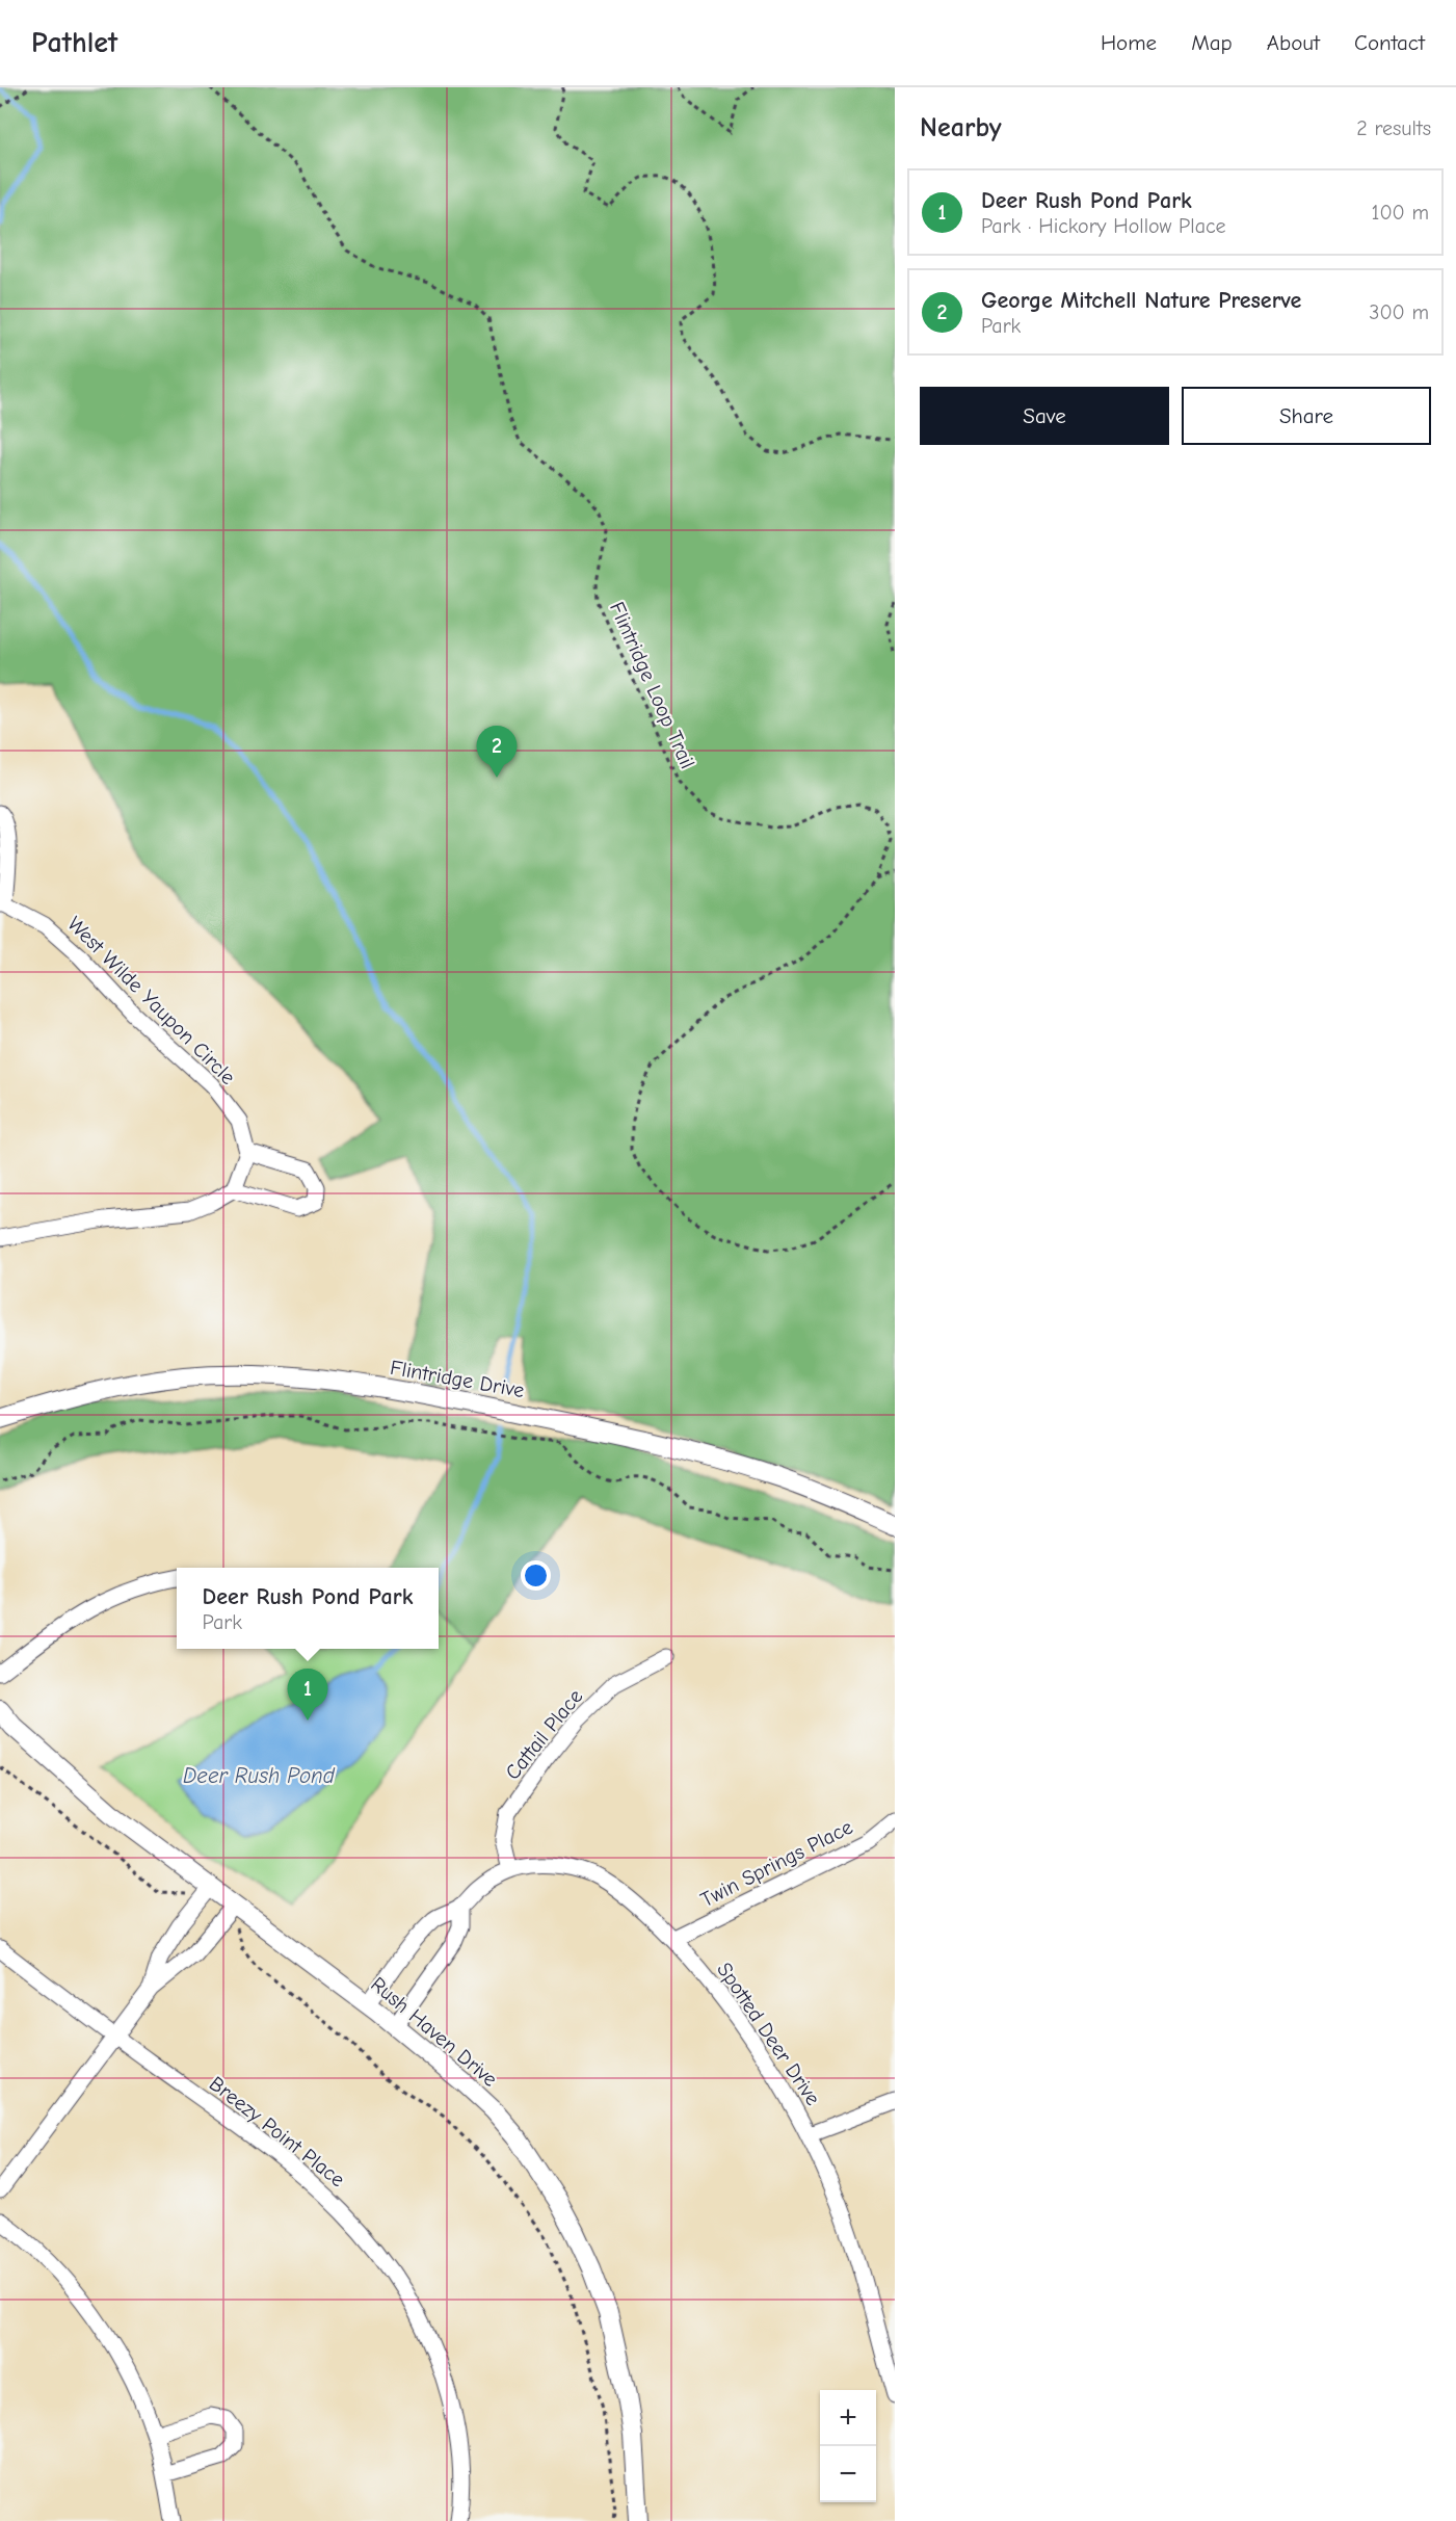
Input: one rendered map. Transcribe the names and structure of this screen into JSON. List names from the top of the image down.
{
  "streets": {
    "street": [
      "West Wilde Yaupon Circle",
      "Flintridge Drive",
      "Cattail Place",
      "Twin Springs Place",
      "Rush Haven Drive",
      "Spotted Deer Drive",
      "Breezy Point Place"
    ],
    "path": ["Flintridge Loop Trail"]
  },
  "crossings": [
    ["Cattail Place", "Spotted Deer Drive"],
    ["Twin Springs Place", "Spotted Deer Drive"],
    ["Rush Haven Drive", "Spotted Deer Drive"]
  ],
  "water": ["Deer Rush Pond"],
  "page": {
    "header": "Pathlet",
    "nav": [
      "Home",
      "Map",
      "About",
      "Contact"
    ],
    "heading": ["Nearby", "2 results"],
    "list": [
      {
        "mark": "1",
        "name": "Deer Rush Pond Park",
        "note": "Park · Hickory Hollow Place",
        "value": "100 m"
      },
      {
        "mark": "2",
        "name": "George Mitchell Nature Preserve",
        "note": "Park",
        "value": "300 m"
      }
    ],
    "buttons": ["Save", "Share"],
    "pins": ["2", "1"],
    "popup": ["Deer Rush Pond Park", "Park"],
    "map_buttons": ["+", "−"]
  }
}
